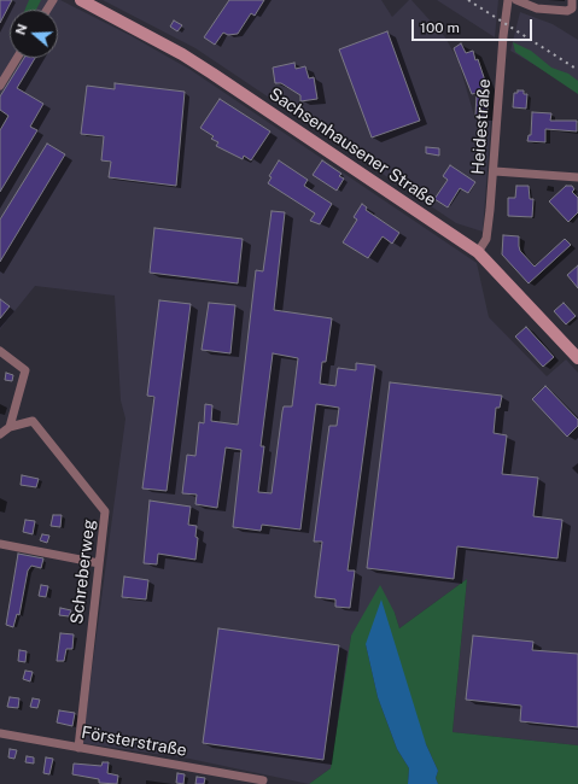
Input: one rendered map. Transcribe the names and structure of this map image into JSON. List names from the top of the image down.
{
  "streets": {
    "main road": ["Sachsenhausener Straße"],
    "street": ["Heidestraße", "Schreberweg", "Försterstraße"]
  },
  "crossings": [
    ["Heidestraße", "Sachsenhausener Straße"],
    ["Schreberweg", "Försterstraße"]
  ],
  "scale_bar": "100 m",
  "north": "left"
}
